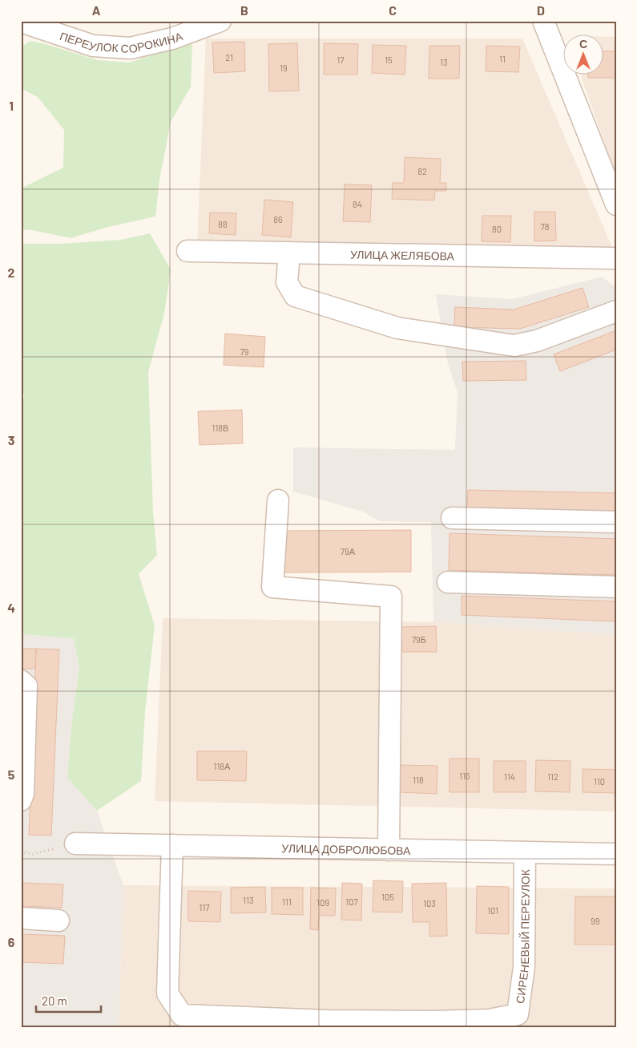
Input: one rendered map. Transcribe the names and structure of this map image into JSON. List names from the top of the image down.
{
  "streets": {
    "street": [
      "ПЕРЕУЛОК СОРОКИНА",
      "УЛИЦА ЖЕЛЯБОВА",
      "УЛИЦА ДОБРОЛЮБОВА",
      "СИРЕНЕВЫЙ ПЕРЕУЛОК"
    ]
  },
  "crossings": [
    ["УЛИЦА ДОБРОЛЮБОВА", "СИРЕНЕВЫЙ ПЕРЕУЛОК"]
  ],
  "house_numbers": [
    "21",
    "11",
    "17",
    "15",
    "13",
    "19",
    "82",
    "84",
    "86",
    "88",
    "78",
    "80",
    "79",
    "118В",
    "79А",
    "79Б",
    "118А",
    "116",
    "114",
    "112",
    "118",
    "110",
    "105",
    "113",
    "111",
    "107",
    "109",
    "103",
    "117",
    "101",
    "99"
  ],
  "scale_bar": "20 m",
  "north": "top",
  "grid": {
    "columns": [
      "A",
      "B",
      "C",
      "D"
    ],
    "rows": [
      "1",
      "2",
      "3",
      "4",
      "5",
      "6"
    ]
  }
}
